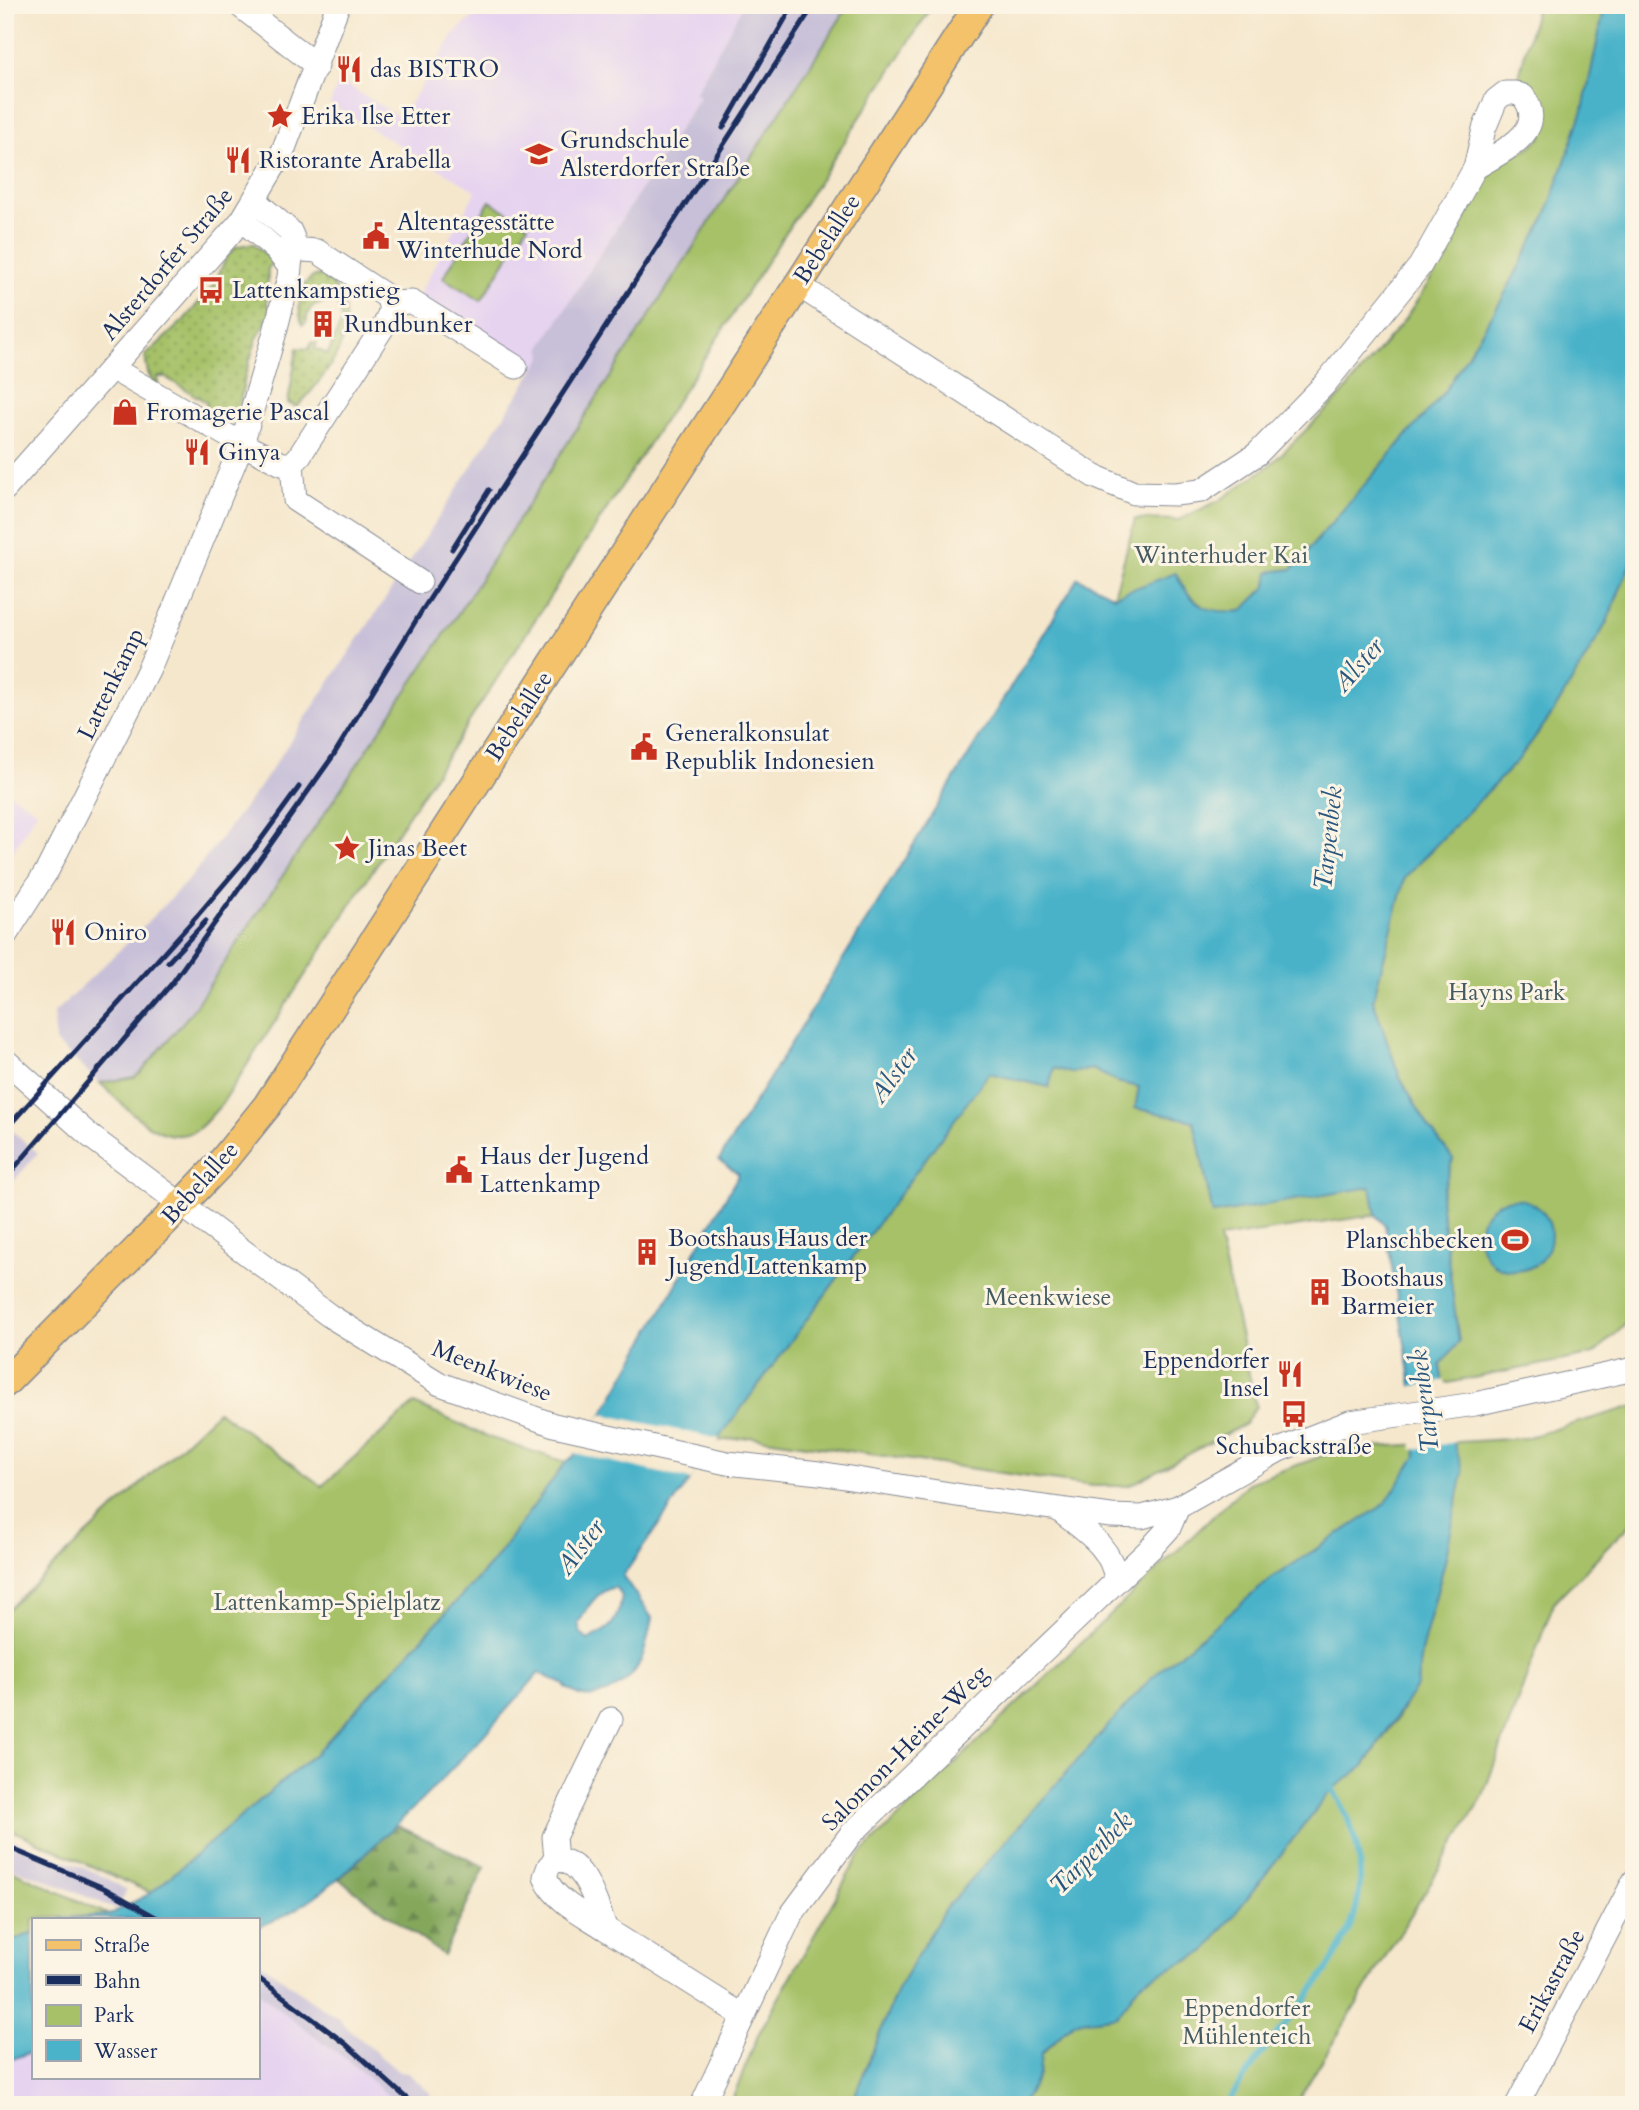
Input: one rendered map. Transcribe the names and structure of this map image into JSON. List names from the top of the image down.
{
  "streets": {
    "main road": ["Bebelallee"],
    "street": [
      "Alsterdorfer Straße",
      "Lattenkamp",
      "Meenkwiese",
      "Salomon-Heine-Weg",
      "Erikastraße"
    ]
  },
  "crossings": [
    ["Bebelallee", "Meenkwiese"],
    ["Meenkwiese", "Salomon-Heine-Weg"]
  ],
  "water": ["Alster", "Tarpenbek"],
  "parks": [
    "Winterhuder Kai",
    "Hayns Park",
    "Meenkwiese",
    "Lattenkamp-Spielplatz",
    "Eppendorfer Mühlenteich"
  ],
  "places": {
    "restaurant": [
      "das BISTRO",
      "Ristorante Arabella",
      "Ginya",
      "Oniro",
      "Eppendorfer Insel"
    ],
    "place": ["Erika Ilse Etter", "Jinas Beet"],
    "school or university": ["Grundschule Alsterdorfer Straße"],
    "public building": ["Altentagesstätte Winterhude Nord", "Generalkonsulat Republik Indonesien", "Haus der Jugend Lattenkamp"],
    "bus stop": ["Lattenkampstieg", "Schubackstraße"],
    "building": ["Rundbunker", "Bootshaus Haus der Jugend Lattenkamp", "Bootshaus Barmeier"],
    "shop": ["Fromagerie Pascal"],
    "sports": ["Planschbecken"]
  },
  "legend": [
    "Straße",
    "Bahn",
    "Park",
    "Wasser"
  ]
}
